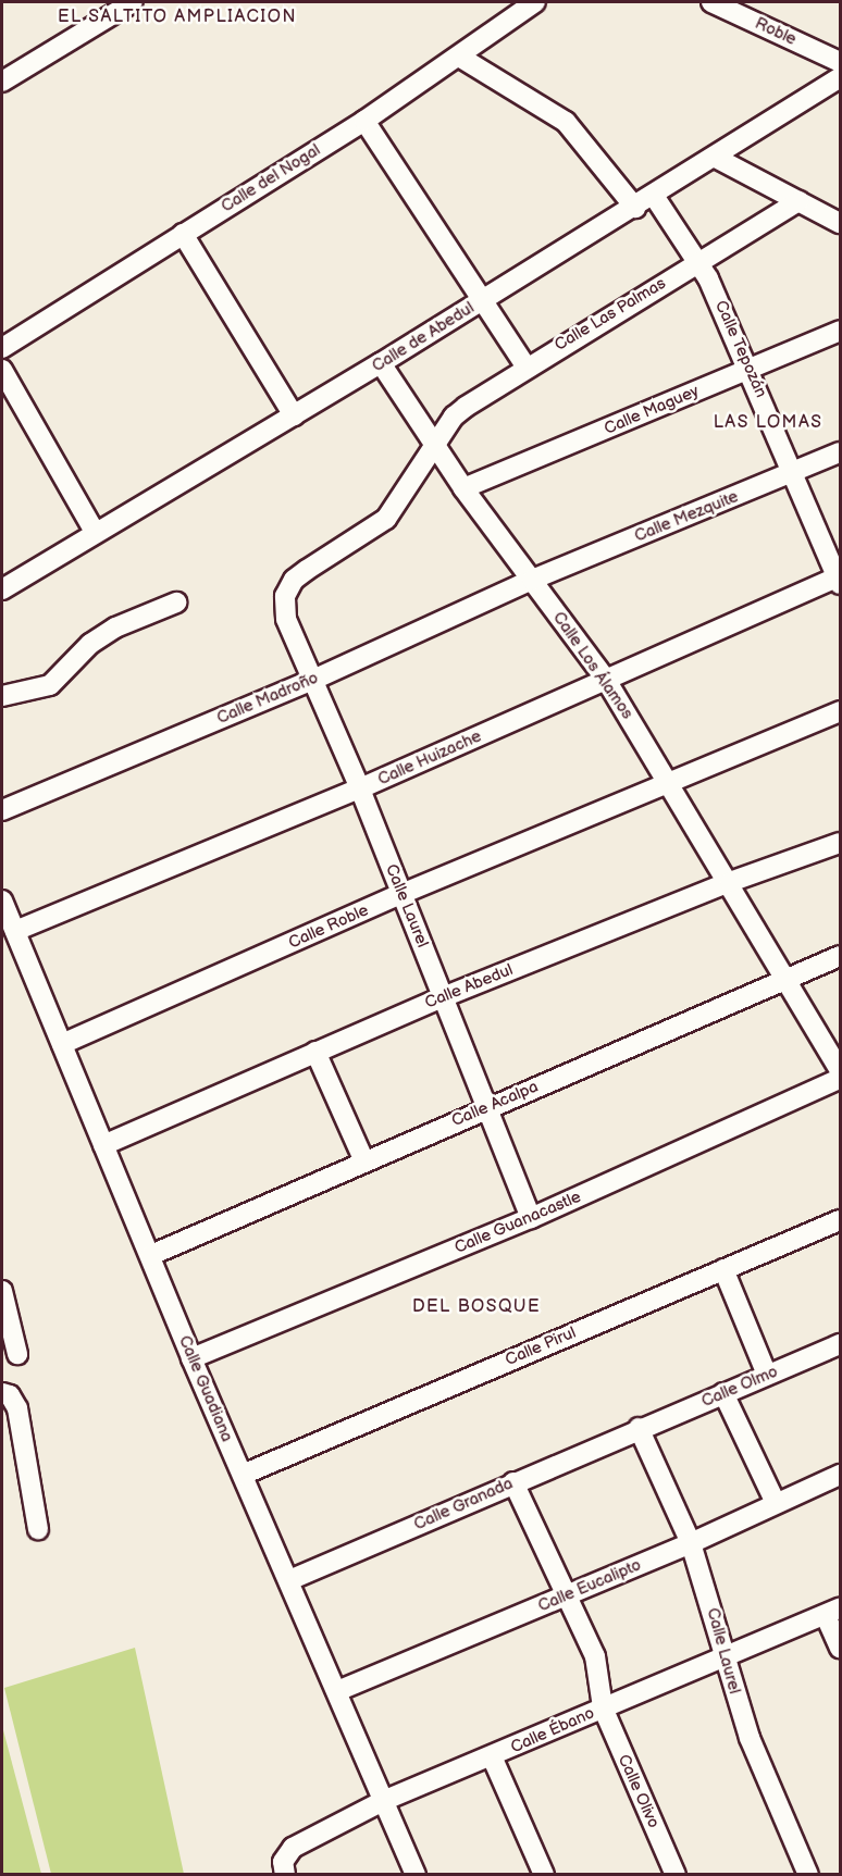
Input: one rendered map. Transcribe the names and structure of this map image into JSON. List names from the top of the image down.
{
  "streets": {
    "street": [
      "Roble",
      "Calle del Nogal",
      "Calle Las Palmas",
      "Calle de Abedul",
      "Calle Tepozán",
      "Calle Maguey",
      "Calle Mezquite",
      "Calle Los Álamos",
      "Calle Madroño",
      "Calle Huizache",
      "Calle Laurel",
      "Calle Roble",
      "Calle Abedul",
      "Calle Acalpa",
      "Calle Guanacastle",
      "Calle Pirul",
      "Calle Olmo",
      "Calle Guadiana",
      "Calle Granada",
      "Calle Eucalipto",
      "Calle Ébano",
      "Calle Olivo"
    ]
  },
  "crossings": [
    ["Calle Las Palmas", "Calle Tepozán"],
    ["Calle Las Palmas", "Calle Los Álamos"],
    ["Calle Las Palmas", "Calle Laurel"],
    ["Calle de Abedul", "Calle Tepozán"],
    ["Calle de Abedul", "Calle Los Álamos"],
    ["Calle Tepozán", "Calle Maguey"],
    ["Calle Tepozán", "Calle Mezquite"],
    ["Calle Tepozán", "Calle Huizache"],
    ["Calle Maguey", "Calle Los Álamos"],
    ["Calle Mezquite", "Calle Los Álamos"],
    ["Calle Mezquite", "Calle Madroño"],
    ["Calle Los Álamos", "Calle Madroño"],
    ["Calle Los Álamos", "Calle Huizache"],
    ["Calle Los Álamos", "Calle Laurel"],
    ["Calle Los Álamos", "Calle Roble"],
    ["Calle Los Álamos", "Calle Abedul"],
    ["Calle Los Álamos", "Calle Acalpa"],
    ["Calle Madroño", "Calle Laurel"],
    ["Calle Huizache", "Calle Laurel"],
    ["Calle Huizache", "Calle Guadiana"],
    ["Calle Laurel", "Calle Roble"],
    ["Calle Laurel", "Calle Abedul"],
    ["Calle Laurel", "Calle Acalpa"],
    ["Calle Laurel", "Calle Guanacastle"],
    ["Calle Laurel", "Calle Olmo"],
    ["Calle Laurel", "Calle Granada"],
    ["Calle Laurel", "Calle Eucalipto"],
    ["Calle Laurel", "Calle Ébano"],
    ["Calle Roble", "Calle Guadiana"],
    ["Calle Abedul", "Calle Guadiana"],
    ["Calle Acalpa", "Calle Guadiana"],
    ["Calle Guanacastle", "Calle Guadiana"],
    ["Calle Pirul", "Calle Guadiana"],
    ["Calle Olmo", "Calle Granada"],
    ["Calle Guadiana", "Calle Granada"],
    ["Calle Guadiana", "Calle Eucalipto"],
    ["Calle Guadiana", "Calle Ébano"],
    ["Calle Granada", "Calle Olivo"],
    ["Calle Eucalipto", "Calle Olivo"],
    ["Calle Ébano", "Calle Olivo"]
  ],
  "districts": ["EL SALTITO AMPLIACION", "LAS LOMAS", "DEL BOSQUE"]
}
